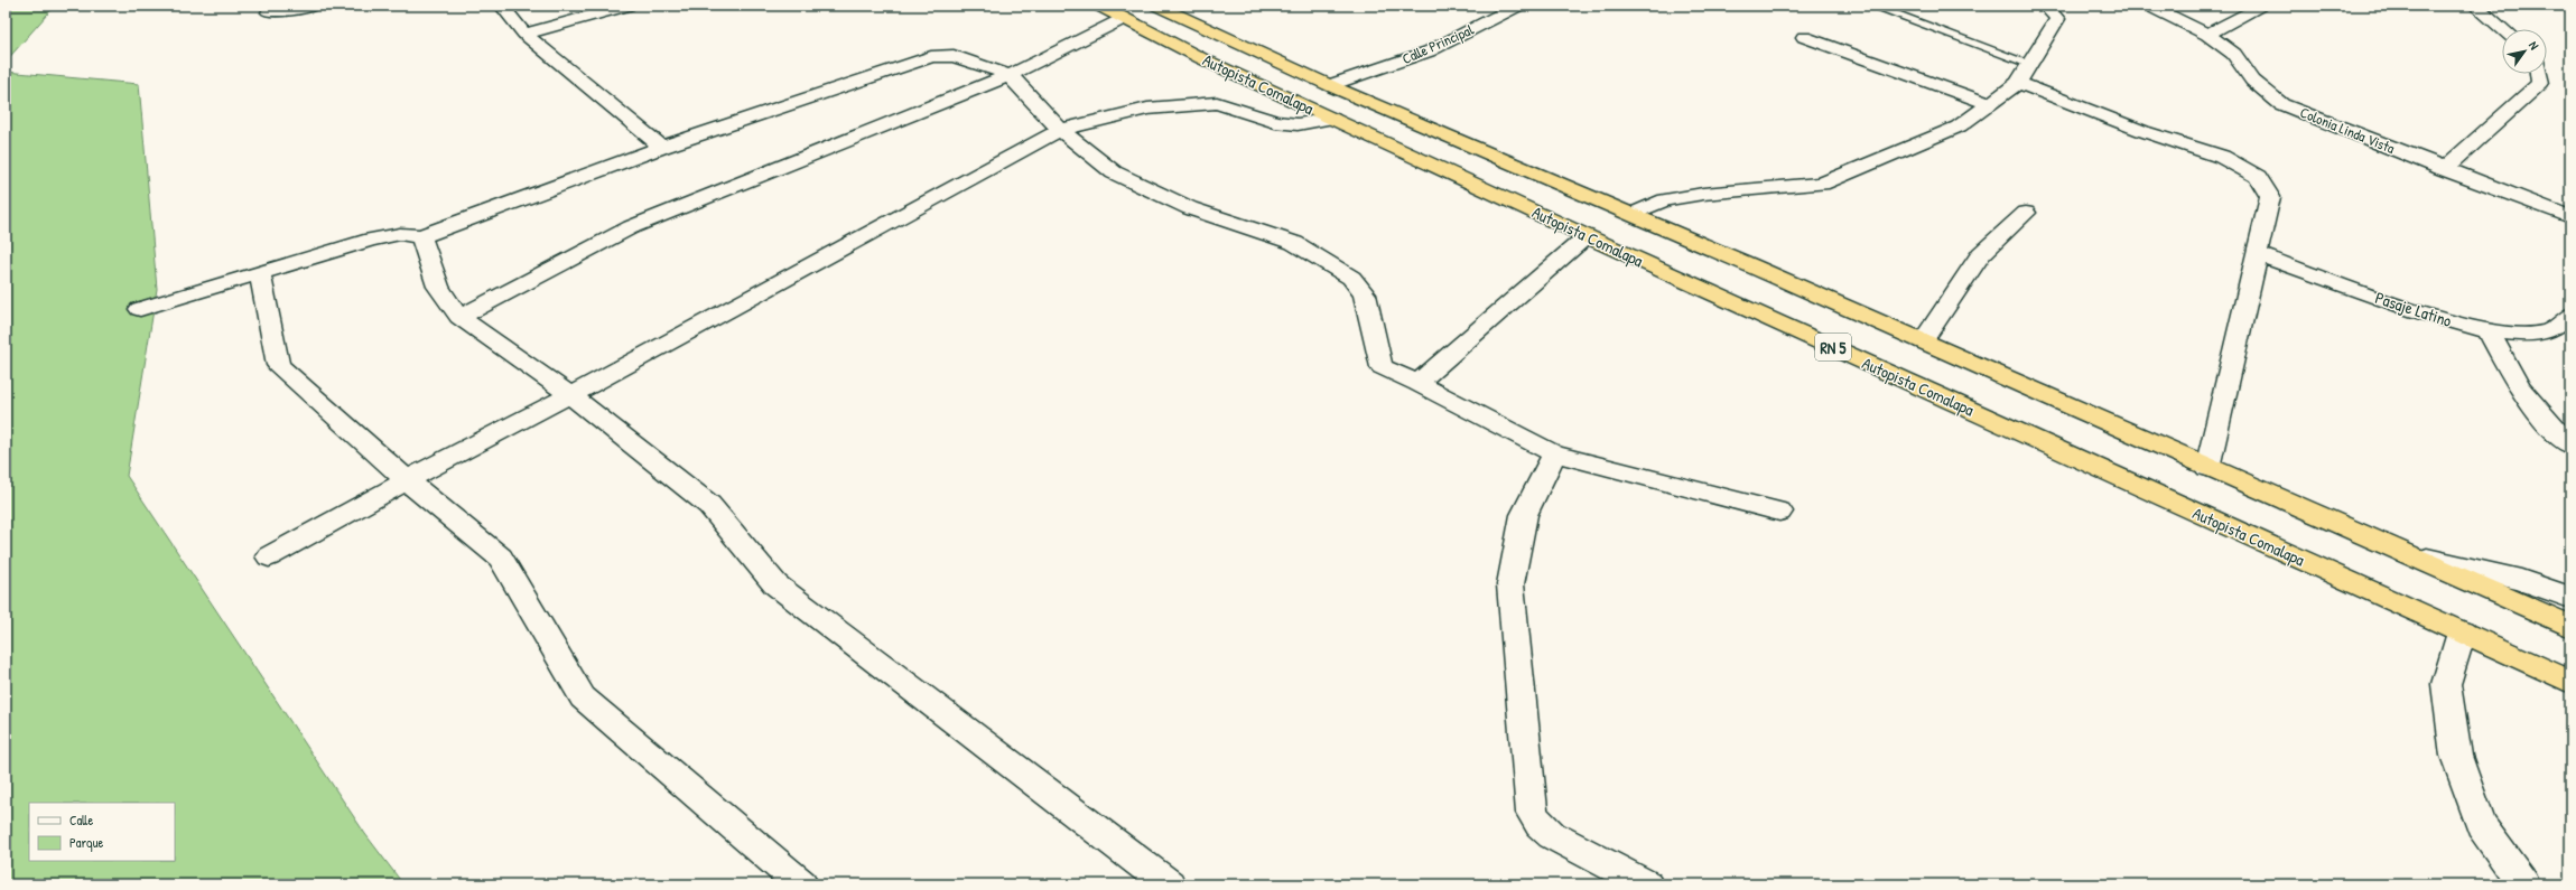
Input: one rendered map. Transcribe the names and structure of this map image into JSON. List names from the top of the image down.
{
  "streets": {
    "highway": ["Autopista Comalapa", "RN 5"],
    "street": ["Calle Principal", "Colonia Linda Vista", "Pasaje Latino"]
  },
  "crossings": [
    ["Calle Principal", "Autopista Comalapa"]
  ],
  "legend": ["Calle", "Parque"],
  "north": "top right"
}
